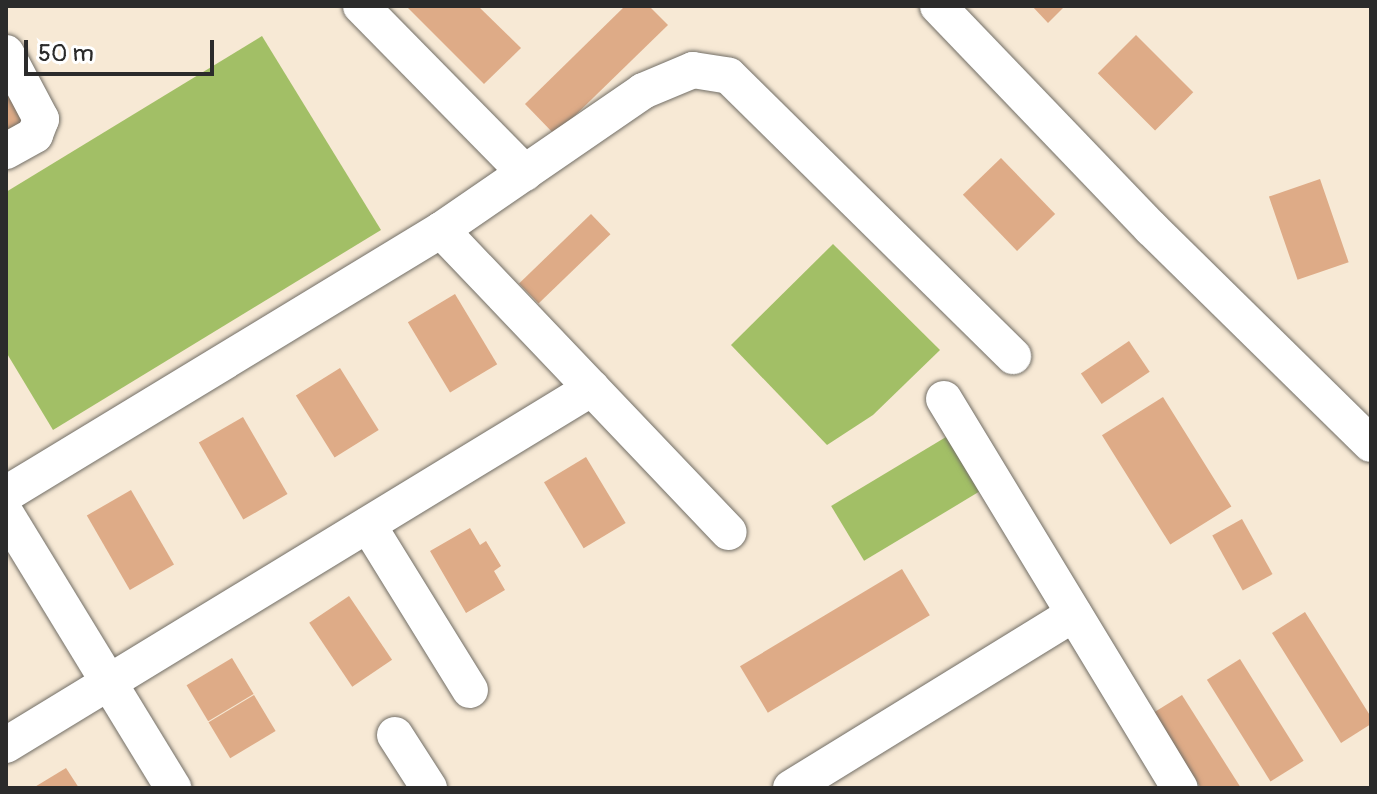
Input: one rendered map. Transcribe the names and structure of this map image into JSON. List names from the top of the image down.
{
  "scale_bar": "50 m"
}
